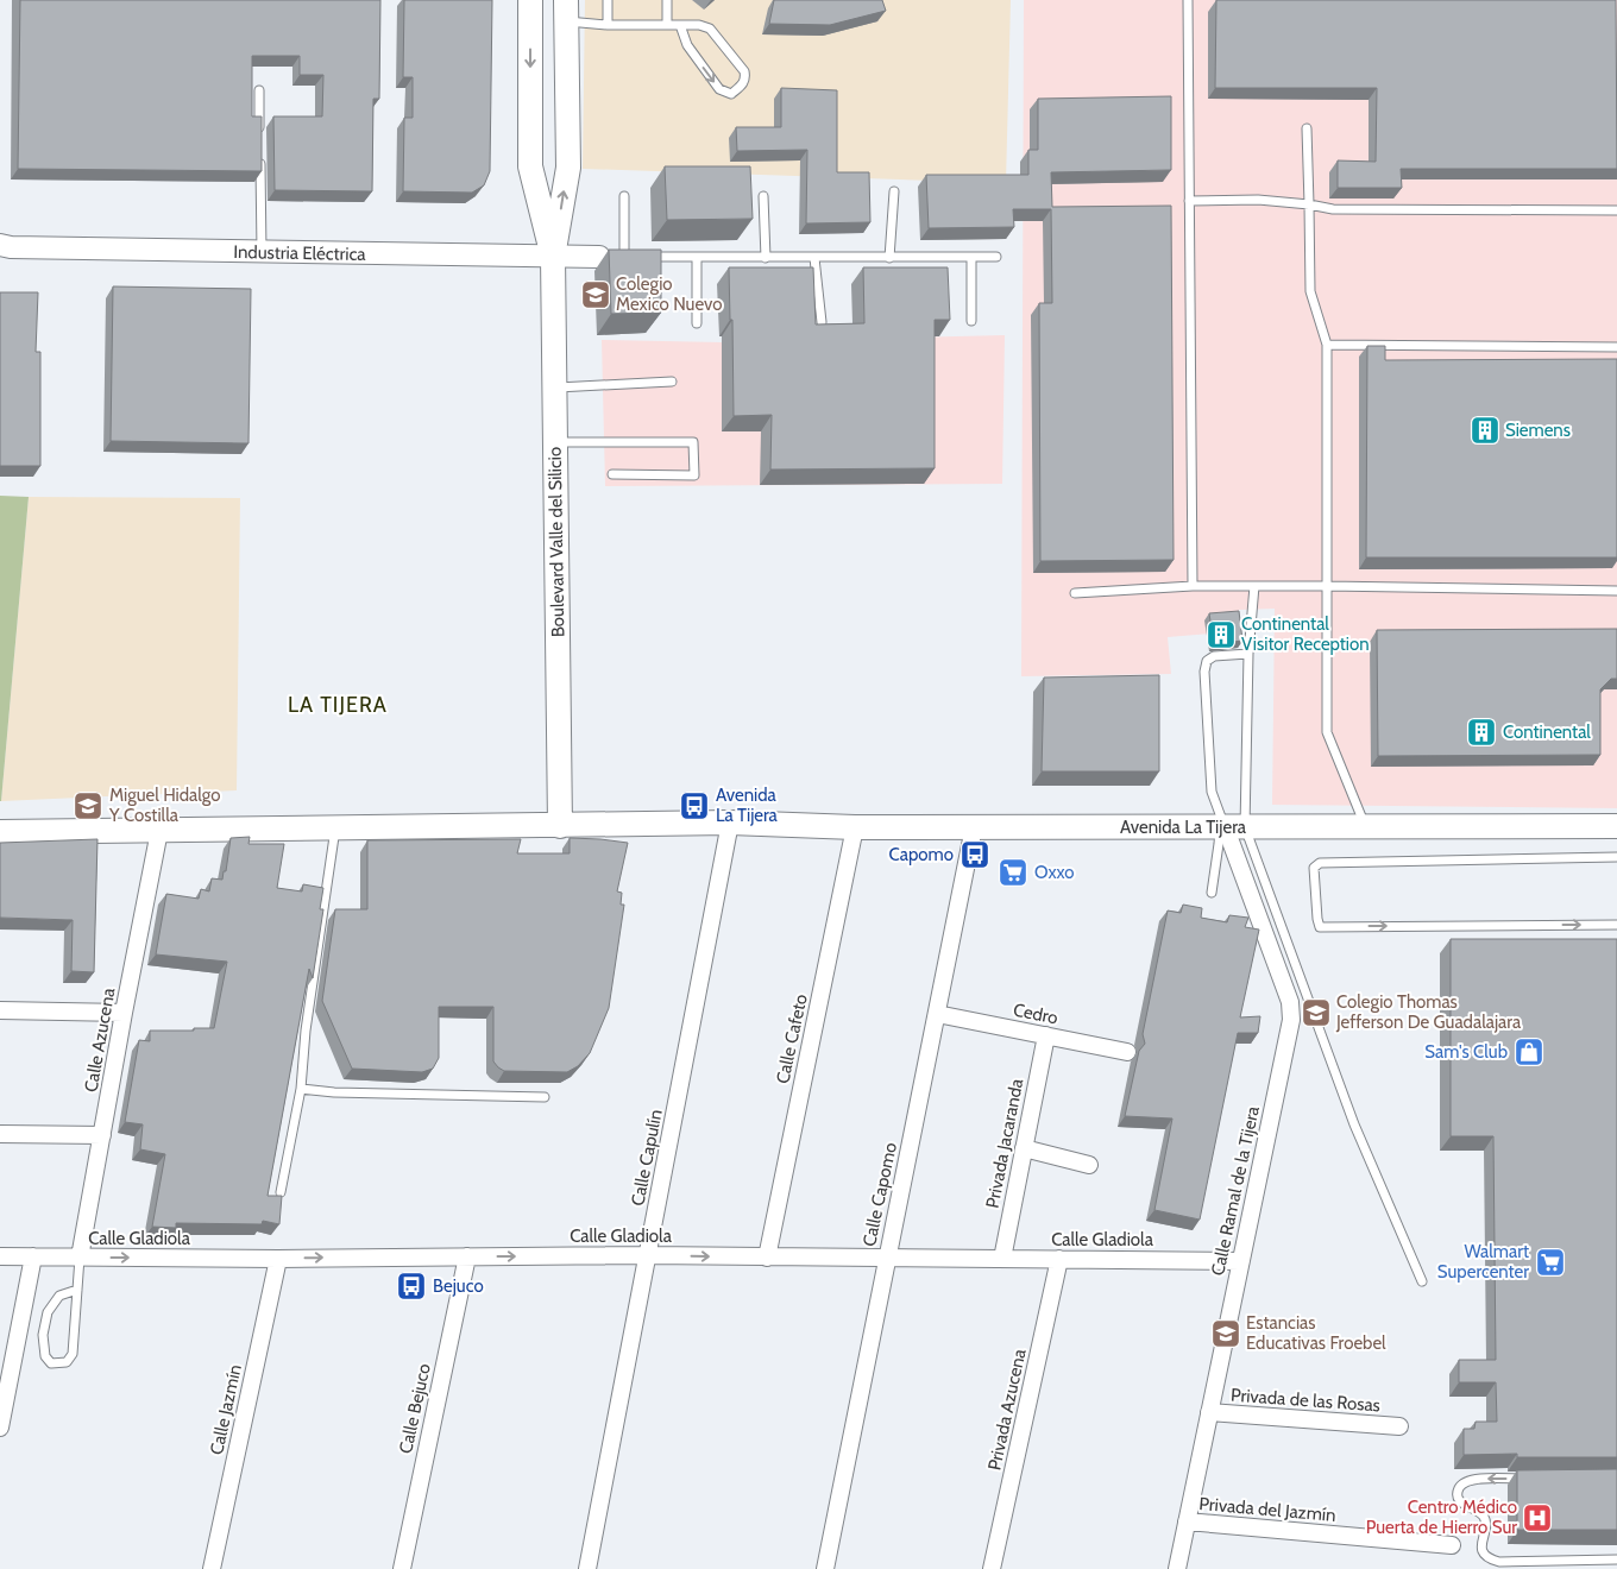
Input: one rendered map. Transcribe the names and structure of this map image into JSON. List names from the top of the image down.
{
  "streets": {
    "main road": ["Boulevard Valle del Silicio", "Avenida La Tijera"],
    "street": [
      "Industria Eléctrica",
      "Cedro",
      "Calle Cafeto",
      "Calle Azucena",
      "Privada Jacaranda",
      "Calle Capulín",
      "Calle Ramal de la Tijera",
      "Calle Capomo",
      "Calle Gladiola",
      "Privada de las Rosas",
      "Calle Bejuco",
      "Calle Jazmín",
      "Privada Azucena",
      "Privada del Jazmín"
    ]
  },
  "crossings": [
    ["Industria Eléctrica", "Boulevard Valle del Silicio"],
    ["Boulevard Valle del Silicio", "Avenida La Tijera"],
    ["Avenida La Tijera", "Calle Cafeto"],
    ["Avenida La Tijera", "Calle Azucena"],
    ["Avenida La Tijera", "Calle Capulín"],
    ["Avenida La Tijera", "Calle Ramal de la Tijera"],
    ["Avenida La Tijera", "Calle Capomo"],
    ["Cedro", "Privada Jacaranda"],
    ["Cedro", "Calle Capomo"],
    ["Calle Cafeto", "Calle Gladiola"],
    ["Calle Azucena", "Calle Gladiola"],
    ["Privada Jacaranda", "Calle Gladiola"],
    ["Calle Capulín", "Calle Gladiola"],
    ["Calle Ramal de la Tijera", "Calle Gladiola"],
    ["Calle Ramal de la Tijera", "Privada de las Rosas"],
    ["Calle Ramal de la Tijera", "Privada del Jazmín"],
    ["Calle Capomo", "Calle Gladiola"],
    ["Calle Gladiola", "Calle Bejuco"],
    ["Calle Gladiola", "Calle Jazmín"],
    ["Calle Gladiola", "Privada Azucena"]
  ],
  "one_way": ["Calle Gladiola"],
  "districts": ["LA TIJERA"],
  "places": {
    "school or university": [
      "Colegio Mexico Nuevo",
      "Miguel Hidalgo Y Costilla",
      "Colegio Thomas Jefferson De Guadalajara",
      "Estancias Educativas Froebel"
    ],
    "building": ["Siemens", "Continental Visitor Reception", "Continental"],
    "bus stop": ["Avenida La Tijera", "Capomo", "Bejuco"],
    "supermarket": ["Oxxo", "Walmart Supercenter"],
    "shop": ["Sam's Club"],
    "hospital": ["Centro Médico Puerta de Hierro Sur"]
  }
}
